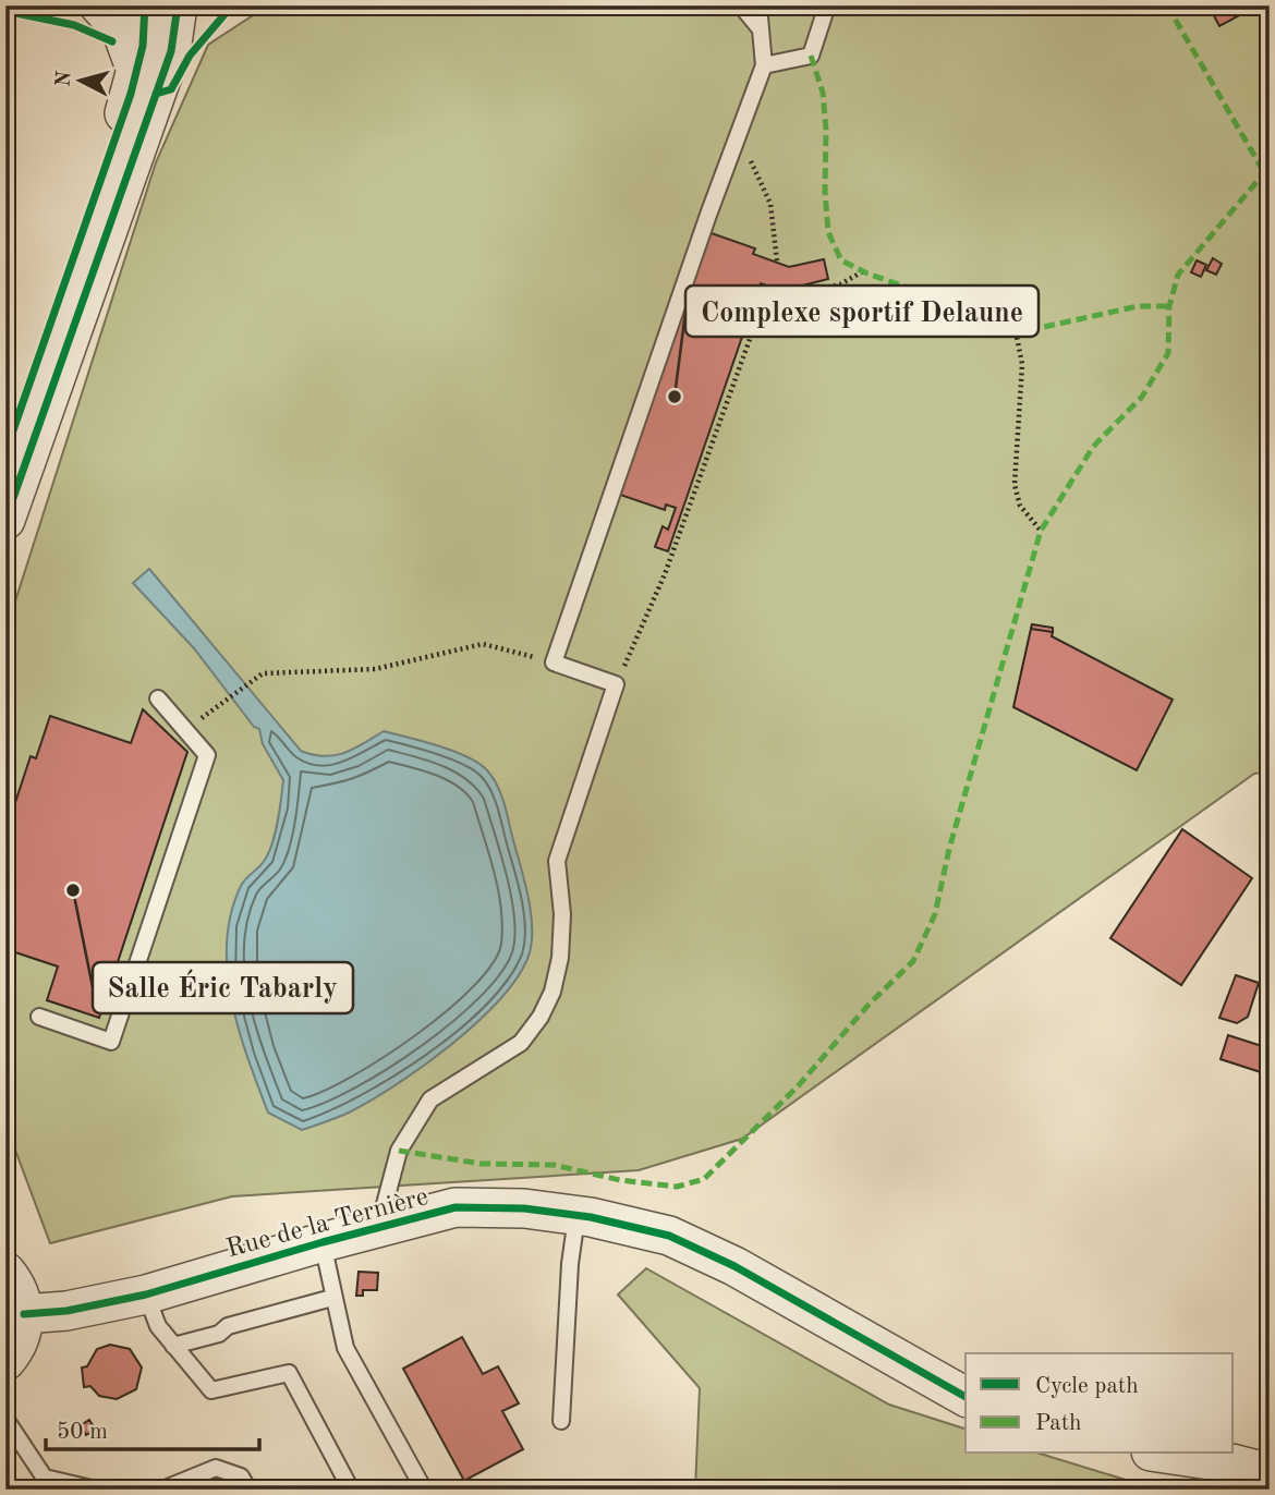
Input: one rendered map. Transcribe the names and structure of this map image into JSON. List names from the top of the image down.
{
  "streets": {
    "street": ["Rue de la Ternière"]
  },
  "places": ["Complexe sportif Delaune", "Salle Éric Tabarly"],
  "legend": ["Cycle path", "Path"],
  "scale_bar": "50 m",
  "north": "left"
}
